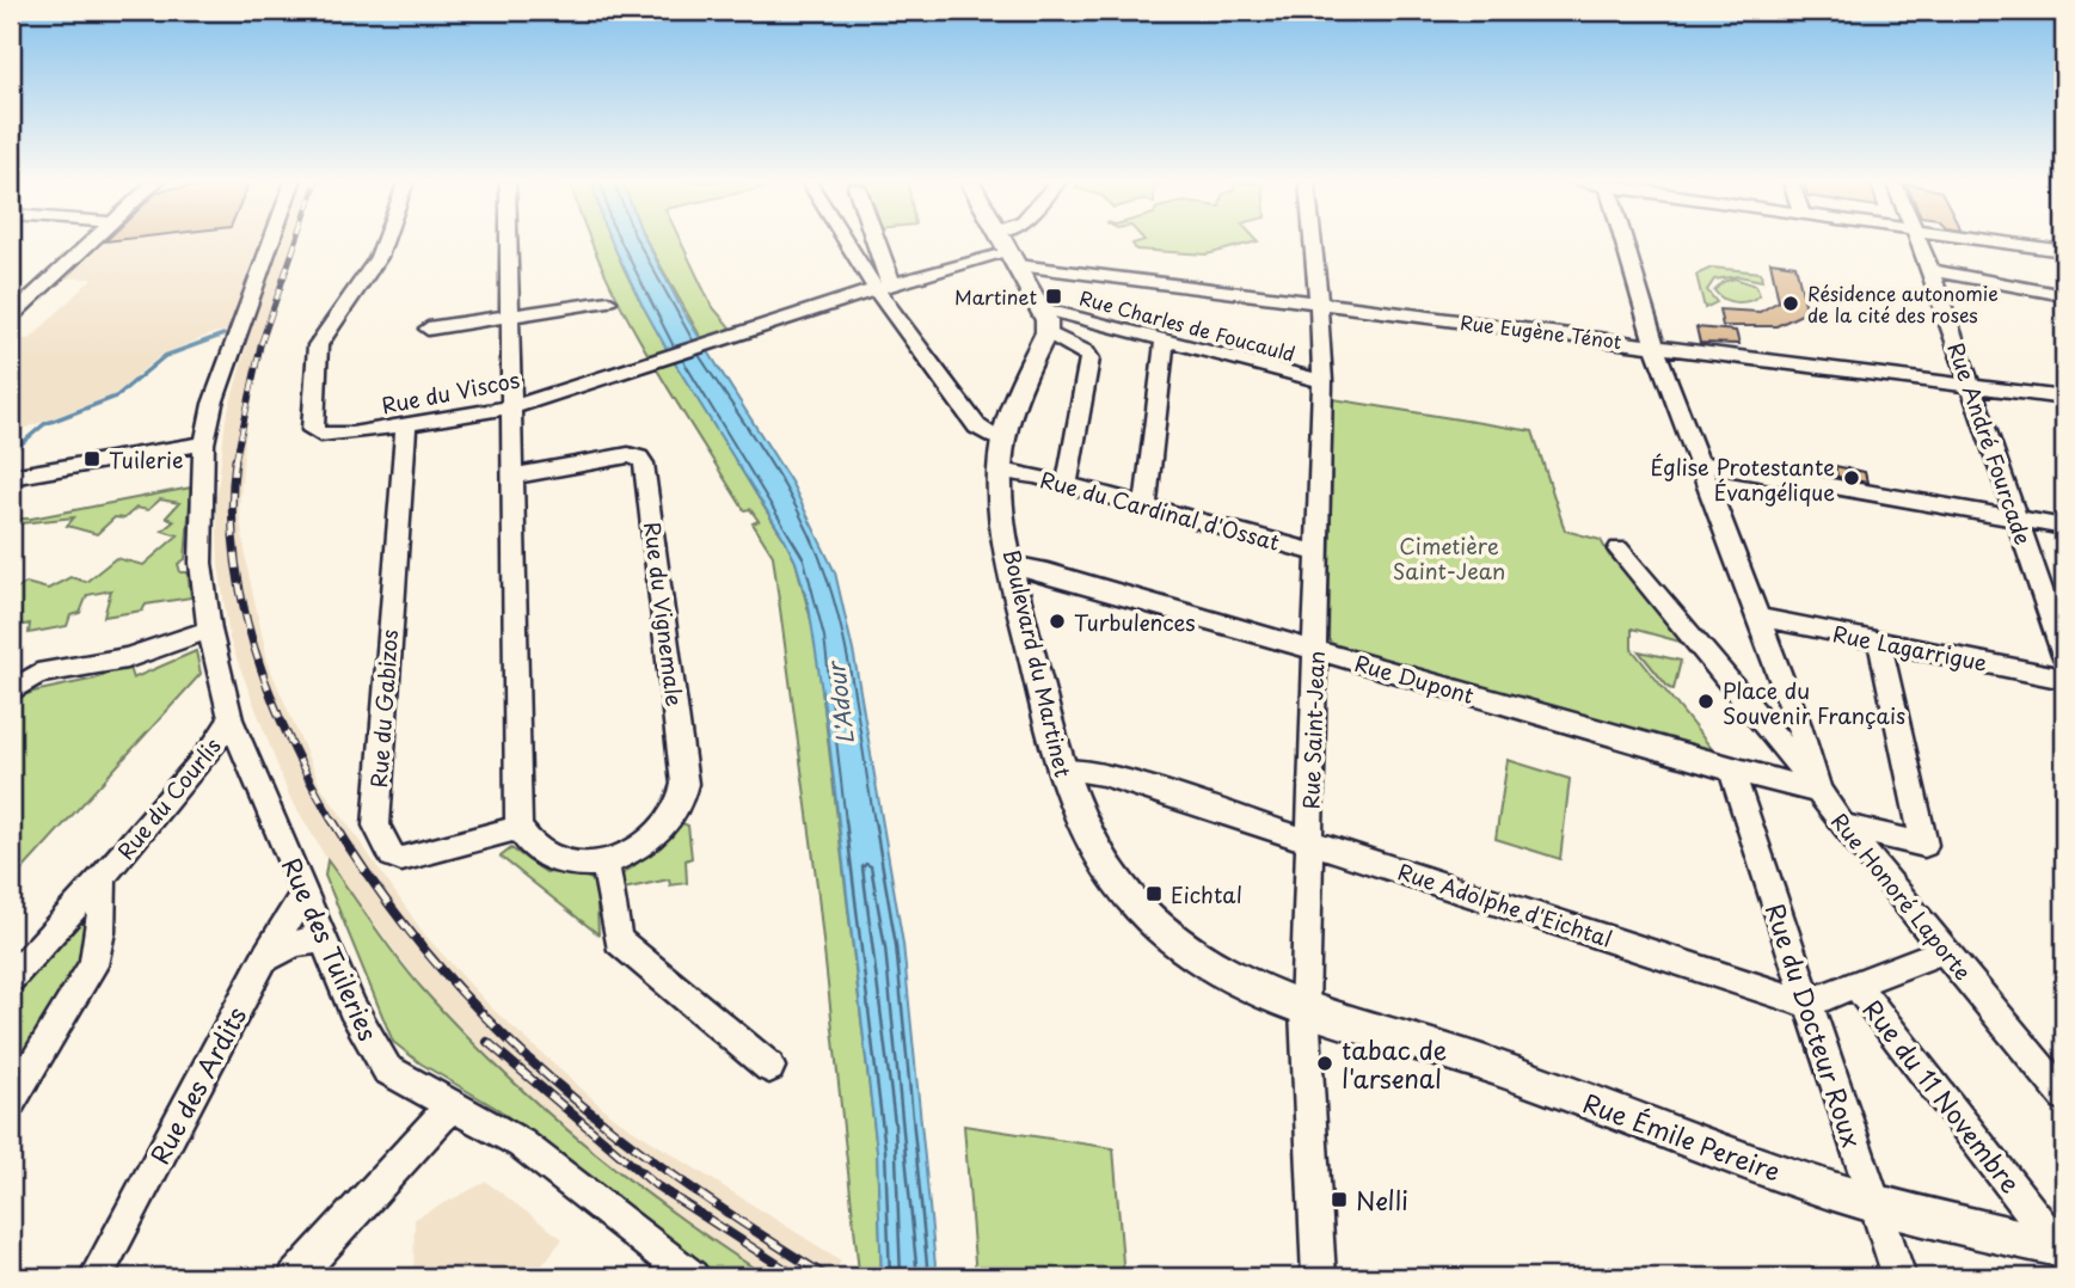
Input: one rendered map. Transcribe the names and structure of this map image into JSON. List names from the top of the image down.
{
  "streets": {
    "main road": ["Boulevard du Martinet", "Rue Émile Pereire"],
    "street": [
      "Rue Charles de Foucauld",
      "Rue Eugène Ténot",
      "Rue du Viscos",
      "Rue André Fourcade",
      "Rue du Cardinal d'Ossat",
      "Rue du Vignemale",
      "Rue Lagarrigue",
      "Rue Dupont",
      "Rue du Gabizos",
      "Rue Saint-Jean",
      "Rue du Courlis",
      "Rue Honoré Laporte",
      "Rue Adolphe d'Eichtal",
      "Rue des Tuileries",
      "Rue du Docteur Roux",
      "Rue des Ardits",
      "Rue du 11 Novembre"
    ]
  },
  "crossings": [
    ["Rue Charles de Foucauld", "Rue Saint-Jean"],
    ["Rue Eugène Ténot", "Rue du Viscos"],
    ["Rue Eugène Ténot", "Rue André Fourcade"],
    ["Rue Eugène Ténot", "Rue Saint-Jean"],
    ["Rue Eugène Ténot", "Rue Honoré Laporte"],
    ["Rue du Viscos", "Rue du Gabizos"],
    ["Rue du Cardinal d'Ossat", "Boulevard du Martinet"],
    ["Rue du Cardinal d'Ossat", "Rue Saint-Jean"],
    ["Rue du Vignemale", "Rue du Gabizos"],
    ["Rue Lagarrigue", "Rue Honoré Laporte"],
    ["Boulevard du Martinet", "Rue Dupont"],
    ["Boulevard du Martinet", "Rue Saint-Jean"],
    ["Boulevard du Martinet", "Rue Adolphe d'Eichtal"],
    ["Boulevard du Martinet", "Rue Émile Pereire"],
    ["Rue Dupont", "Rue Saint-Jean"],
    ["Rue Dupont", "Rue Honoré Laporte"],
    ["Rue Dupont", "Rue du Docteur Roux"],
    ["Rue Saint-Jean", "Rue Adolphe d'Eichtal"],
    ["Rue Saint-Jean", "Rue Émile Pereire"],
    ["Rue Adolphe d'Eichtal", "Rue du Docteur Roux"],
    ["Rue des Tuileries", "Rue des Ardits"],
    ["Rue du Docteur Roux", "Rue Émile Pereire"],
    ["Rue du 11 Novembre", "Rue Émile Pereire"]
  ],
  "water": ["L'Adour"],
  "parks": ["Cimetière Saint-Jean"],
  "places": {
    "transit": [
      "Martinet",
      "Tuilerie",
      "Eichtal",
      "Nelli"
    ],
    "other": [
      "Résidence autonomie de la cité des roses",
      "Église Protestante Évangélique",
      "Turbulences",
      "Place du Souvenir Français",
      "tabac de l'arsenal"
    ]
  }
}
